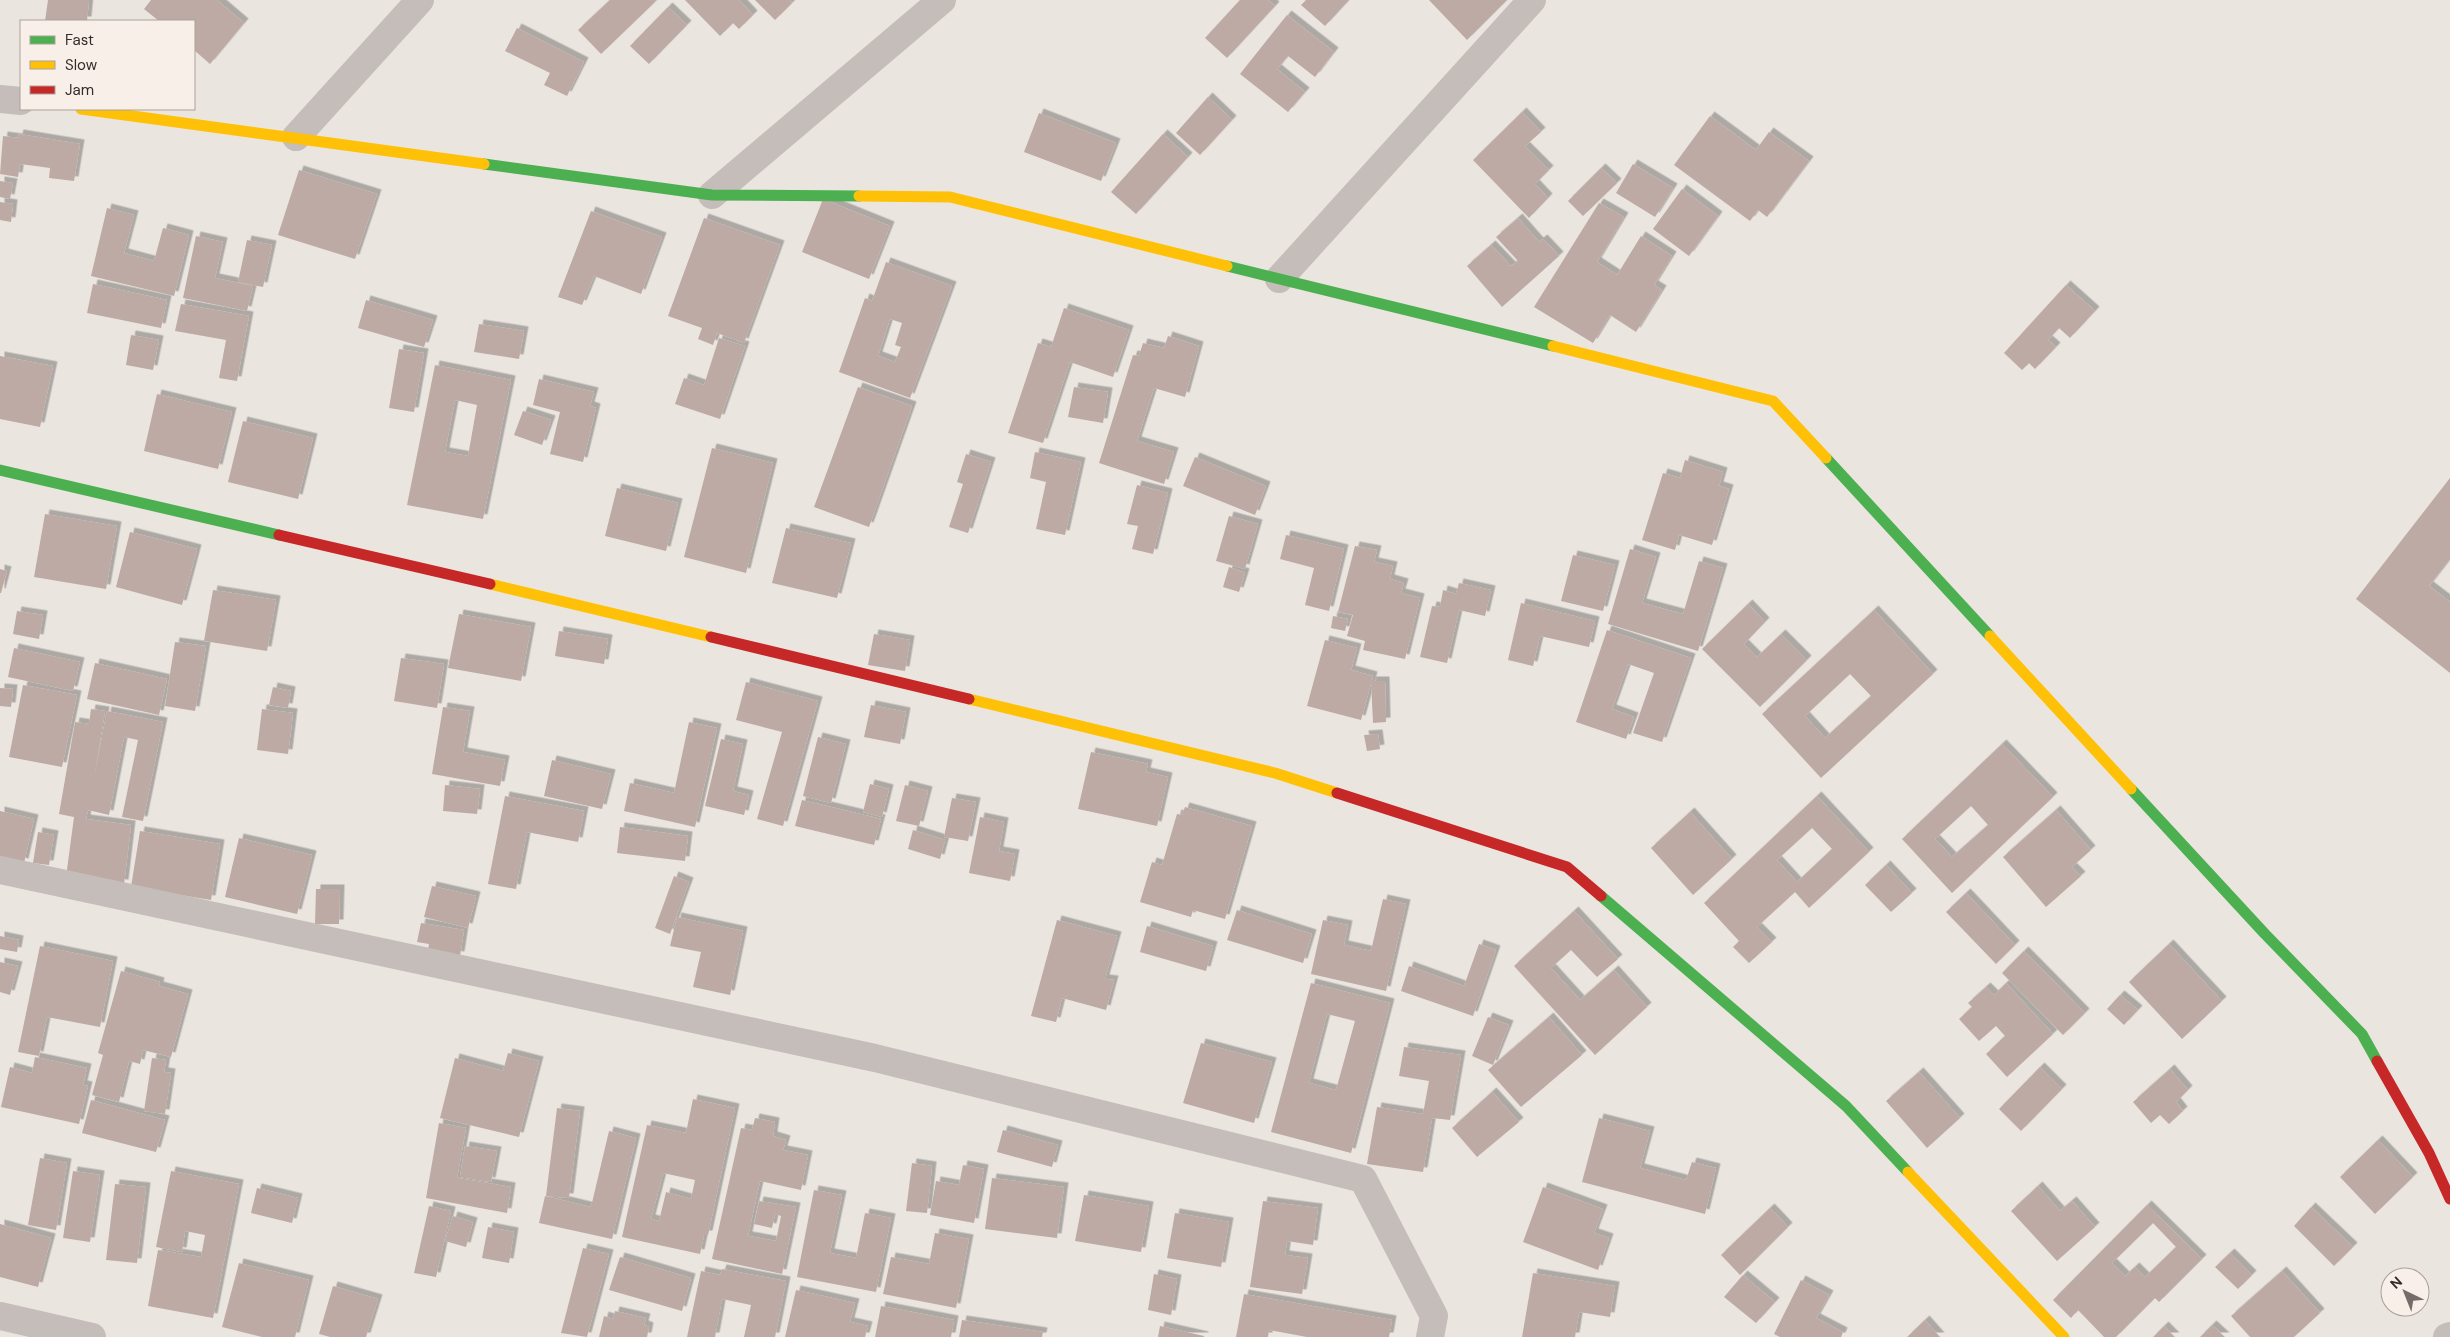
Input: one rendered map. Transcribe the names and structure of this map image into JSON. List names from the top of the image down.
{
  "legend": ["Fast", "Slow", "Jam"],
  "north": "top left"
}
